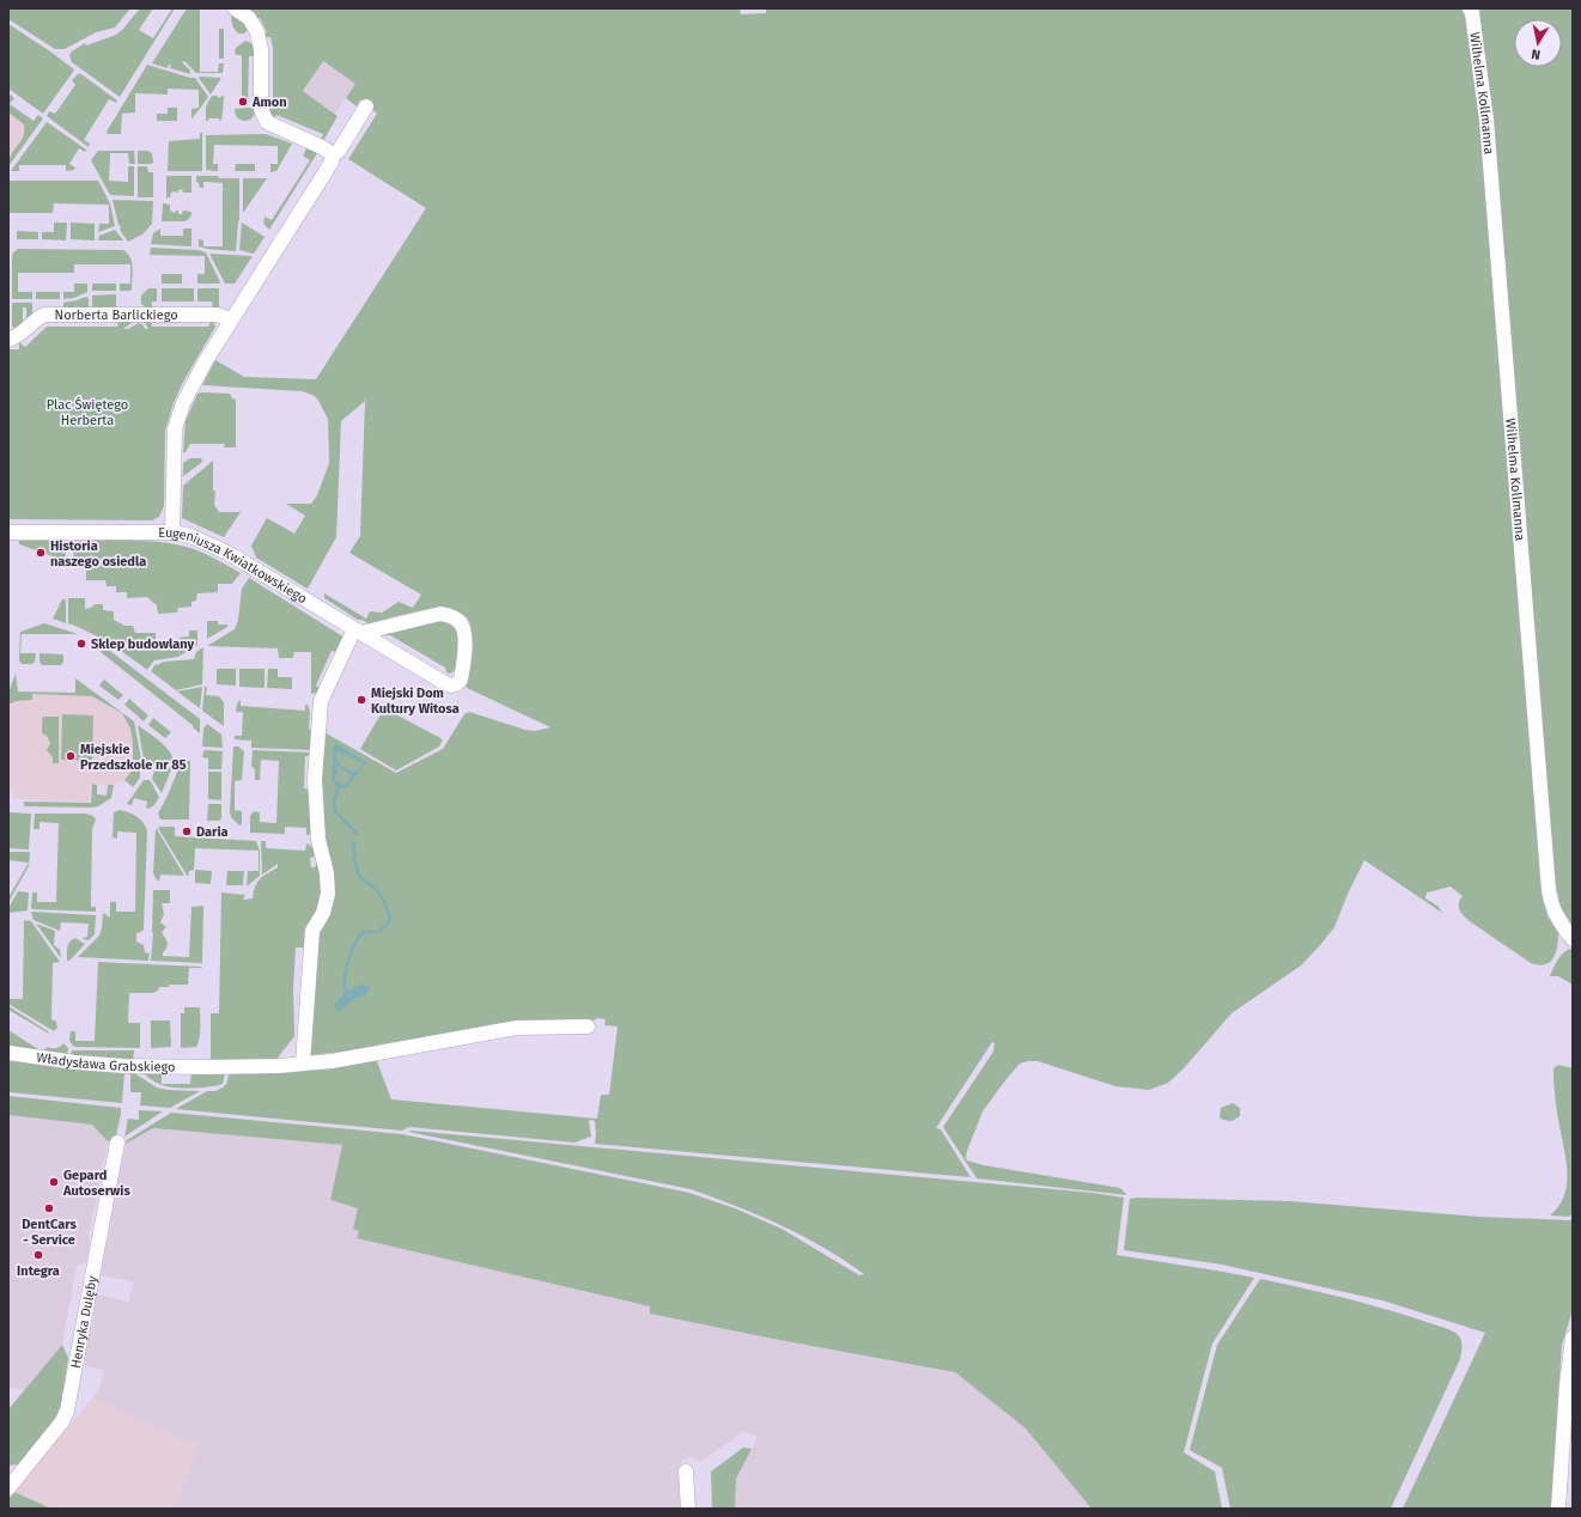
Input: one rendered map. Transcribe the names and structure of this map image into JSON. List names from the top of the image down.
{
  "streets": {
    "street": [
      "Wilhelma Kollmanna",
      "Norberta Barlickiego",
      "Eugeniusza Kwiatkowskiego",
      "Władysława Grabskiego",
      "Henryka Dulęby"
    ]
  },
  "parks": ["Plac Świętego Herberta"],
  "places": [
    "Amon",
    "Historia naszego osiedla",
    "Sklep budowlany",
    "Miejski Dom Kultury Witosa",
    "Miejskie Przedszkole nr 85",
    "Daria",
    "Gepard Autoserwis",
    "DentCars - Service",
    "Integra"
  ],
  "north": "bottom"
}
